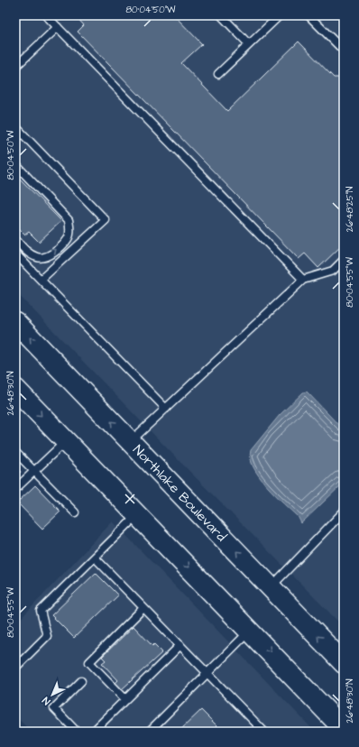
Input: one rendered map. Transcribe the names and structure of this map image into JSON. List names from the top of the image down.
{
  "streets": {
    "main road": ["Northlake Boulevard"]
  },
  "north": "bottom left",
  "coordinates": [
    "80°04'50\"W",
    "26°48'25\"N",
    "80°04'55\"W",
    "26°48'30\"N"
  ]
}
